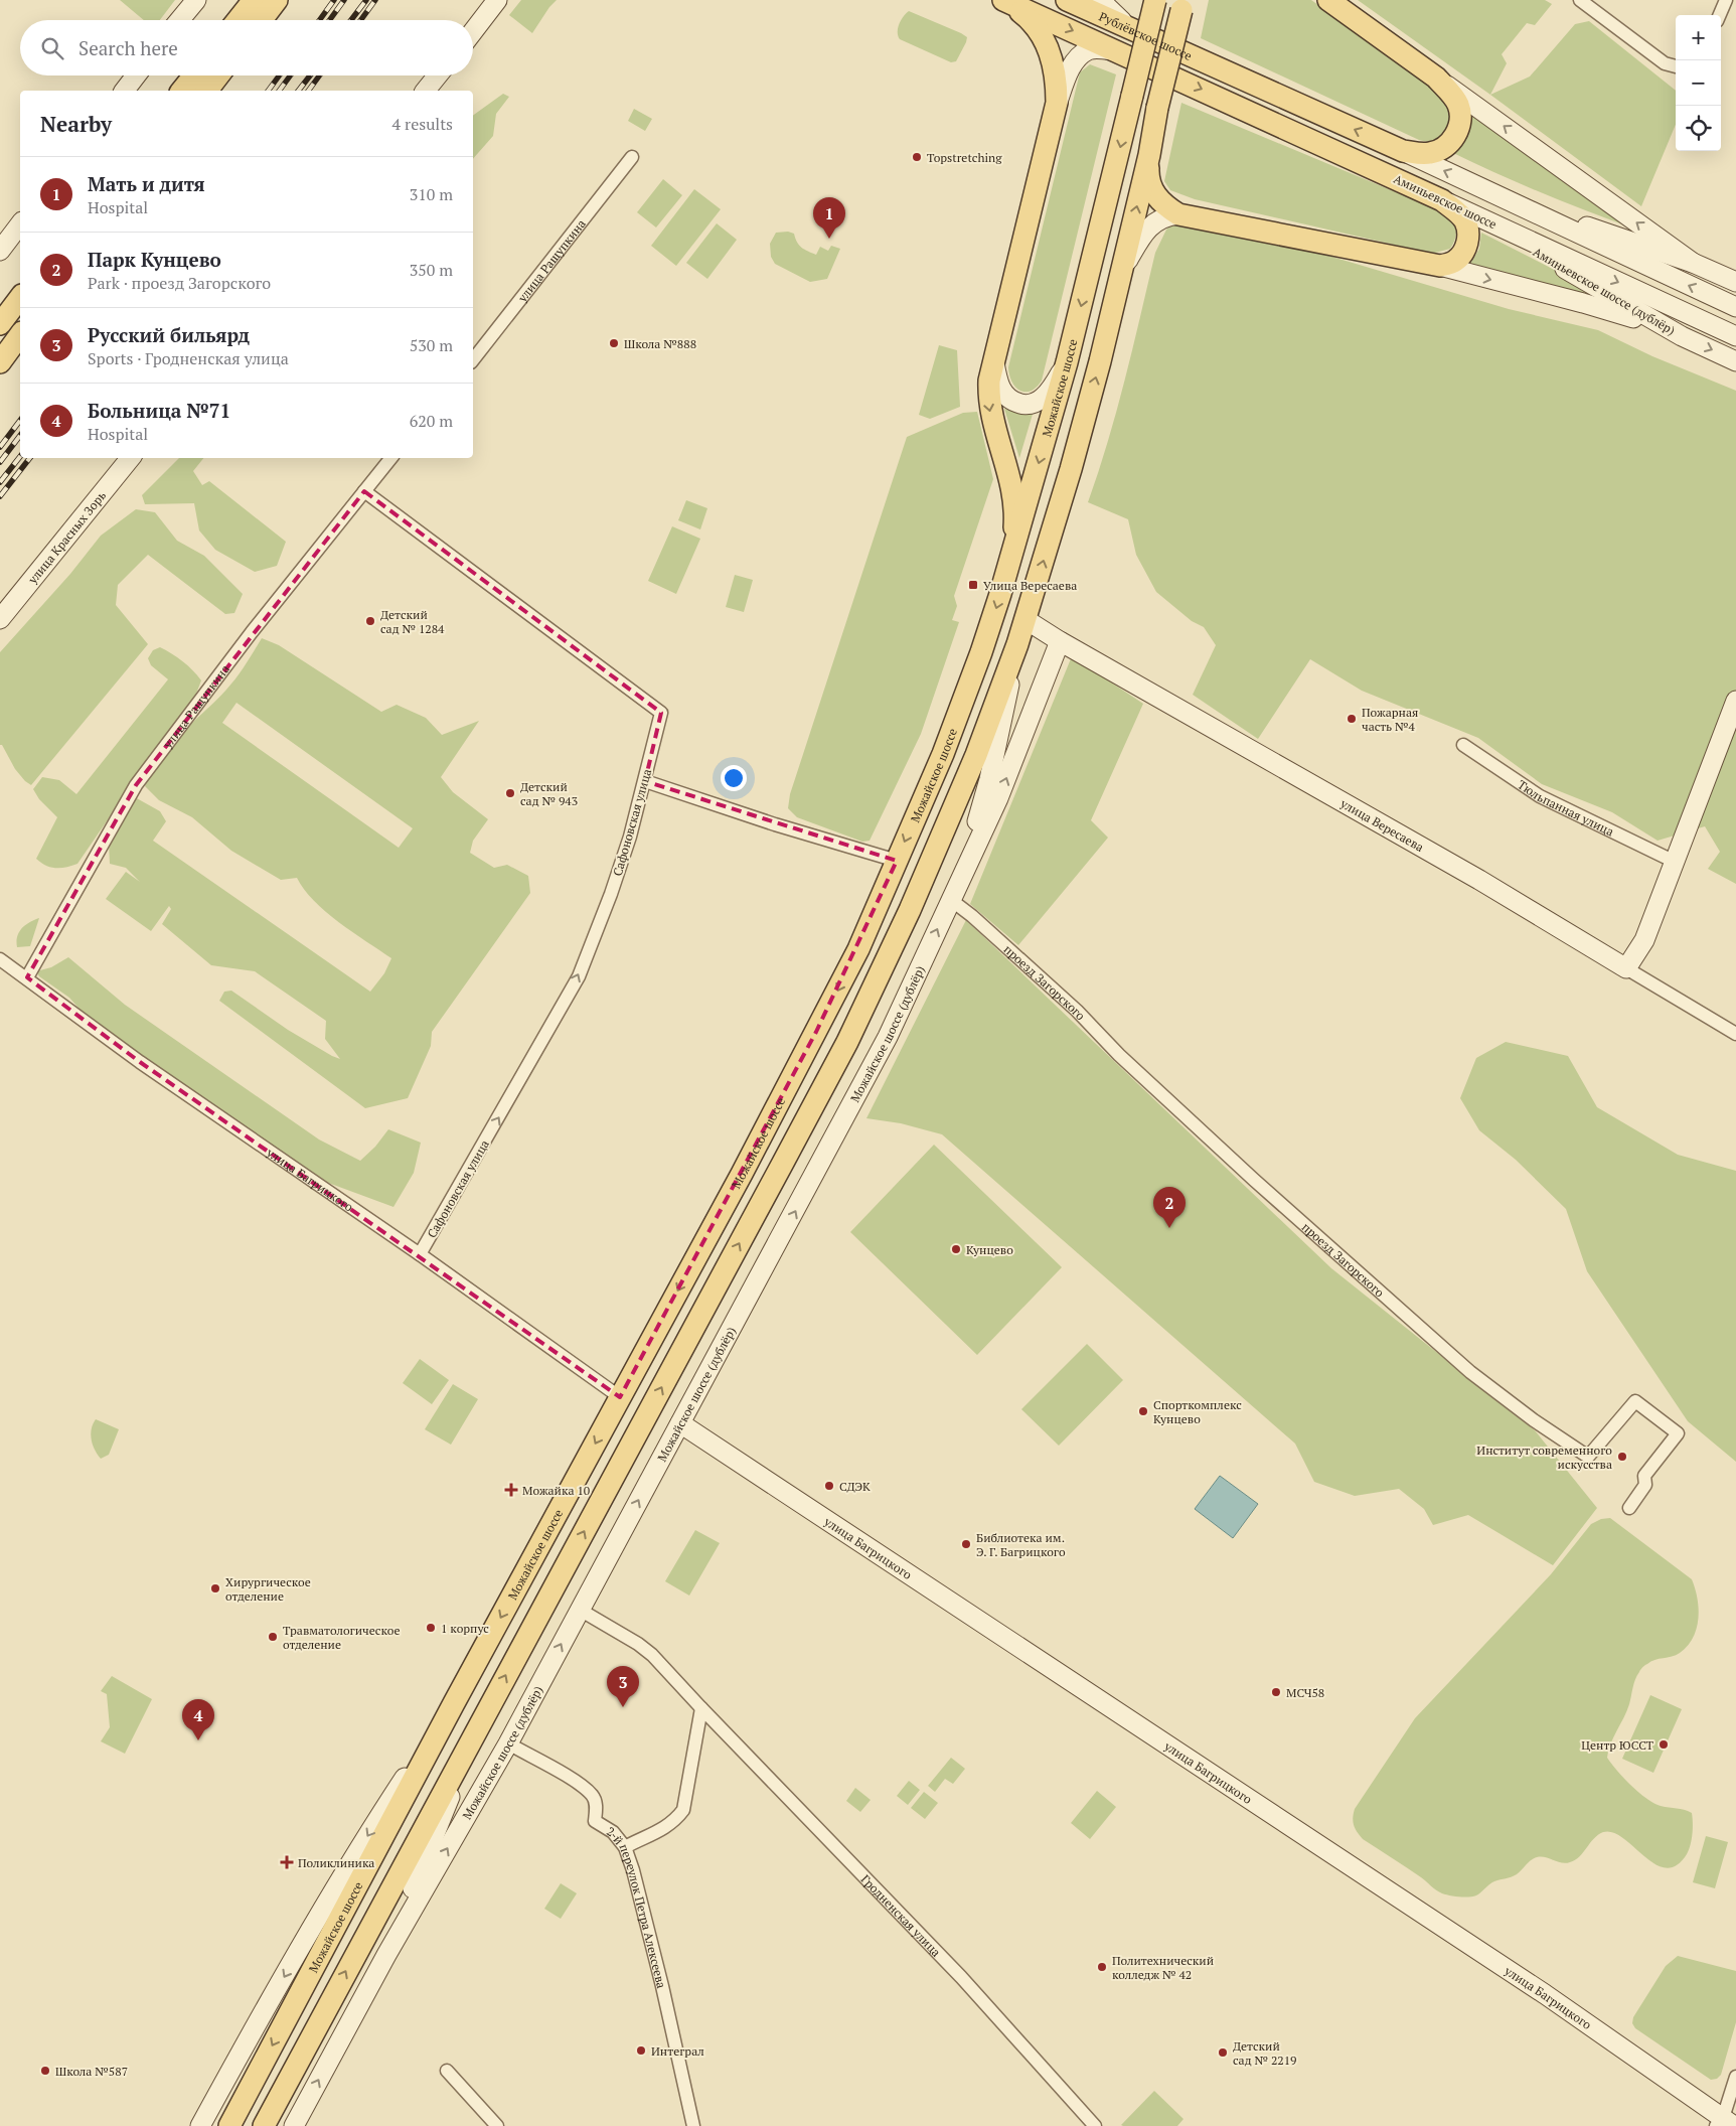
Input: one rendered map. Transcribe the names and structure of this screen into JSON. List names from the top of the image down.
{
  "streets": {
    "main road": [
      "Рублёвское шоссе",
      "Аминьевское шоссе",
      "Аминьевское шоссе (дублёр)",
      "Можайское шоссе",
      "улица Красных Зорь",
      "улица Вересаева",
      "Можайское шоссе (дублёр)",
      "улица Багрицкого"
    ],
    "street": [
      "улица Ращупкина",
      "Тюльпанная улица",
      "Сафоновская улица",
      "проезд Загорского",
      "2-й переулок Петра Алексеева",
      "Гродненская улица"
    ]
  },
  "crossings": [
    ["Рублёвское шоссе", "Аминьевское шоссе"],
    ["Аминьевское шоссе", "Аминьевское шоссе (дублёр)"],
    ["улица Ращупкина", "Сафоновская улица"],
    ["улица Ращупкина", "улица Багрицкого"],
    ["Можайское шоссе", "улица Багрицкого"],
    ["Сафоновская улица", "улица Багрицкого"],
    ["улица Вересаева", "Можайское шоссе (дублёр)"],
    ["проезд Загорского", "Можайское шоссе (дублёр)"],
    ["Можайское шоссе (дублёр)", "улица Багрицкого"],
    ["Можайское шоссе (дублёр)", "2-й переулок Петра Алексеева"],
    ["Можайское шоссе (дублёр)", "Гродненская улица"]
  ],
  "one_way": ["Сафоновская улица"],
  "places": {
    "other": [
      "Topstretching",
      "Школа №888",
      "Детский сад № 1284",
      "Пожарная часть №4",
      "Детский сад № 943",
      "Кунцево",
      "Спорткомплекс Кунцево",
      "Институт современного искусства",
      "СДЭК",
      "Библиотека им. Э. Г. Багрицкого",
      "Хирургическое отделение",
      "1 корпус",
      "Травматологическое отделение",
      "МСЧ58",
      "Центр ЮССТ",
      "Политехнический колледж № 42",
      "Интеграл",
      "Детский сад № 2219",
      "Школа №587"
    ],
    "transit": ["Улица Вересаева"],
    "health": ["Можайка 10", "Поликлиника"]
  },
  "page": {
    "map_buttons": ["+", "−"],
    "search": "Search here",
    "heading": ["Nearby", "4 results"],
    "list": [
      {
        "mark": "1",
        "name": "Мать и дитя",
        "note": "Hospital",
        "value": "310 m"
      },
      {
        "mark": "2",
        "name": "Парк Кунцево",
        "note": "Park · проезд Загорского",
        "value": "350 m"
      },
      {
        "mark": "3",
        "name": "Русский бильярд",
        "note": "Sports · Гродненская улица",
        "value": "530 m"
      },
      {
        "mark": "4",
        "name": "Больница №71",
        "note": "Hospital",
        "value": "620 m"
      }
    ],
    "pins": [
      "1",
      "2",
      "3",
      "4"
    ]
  }
}
